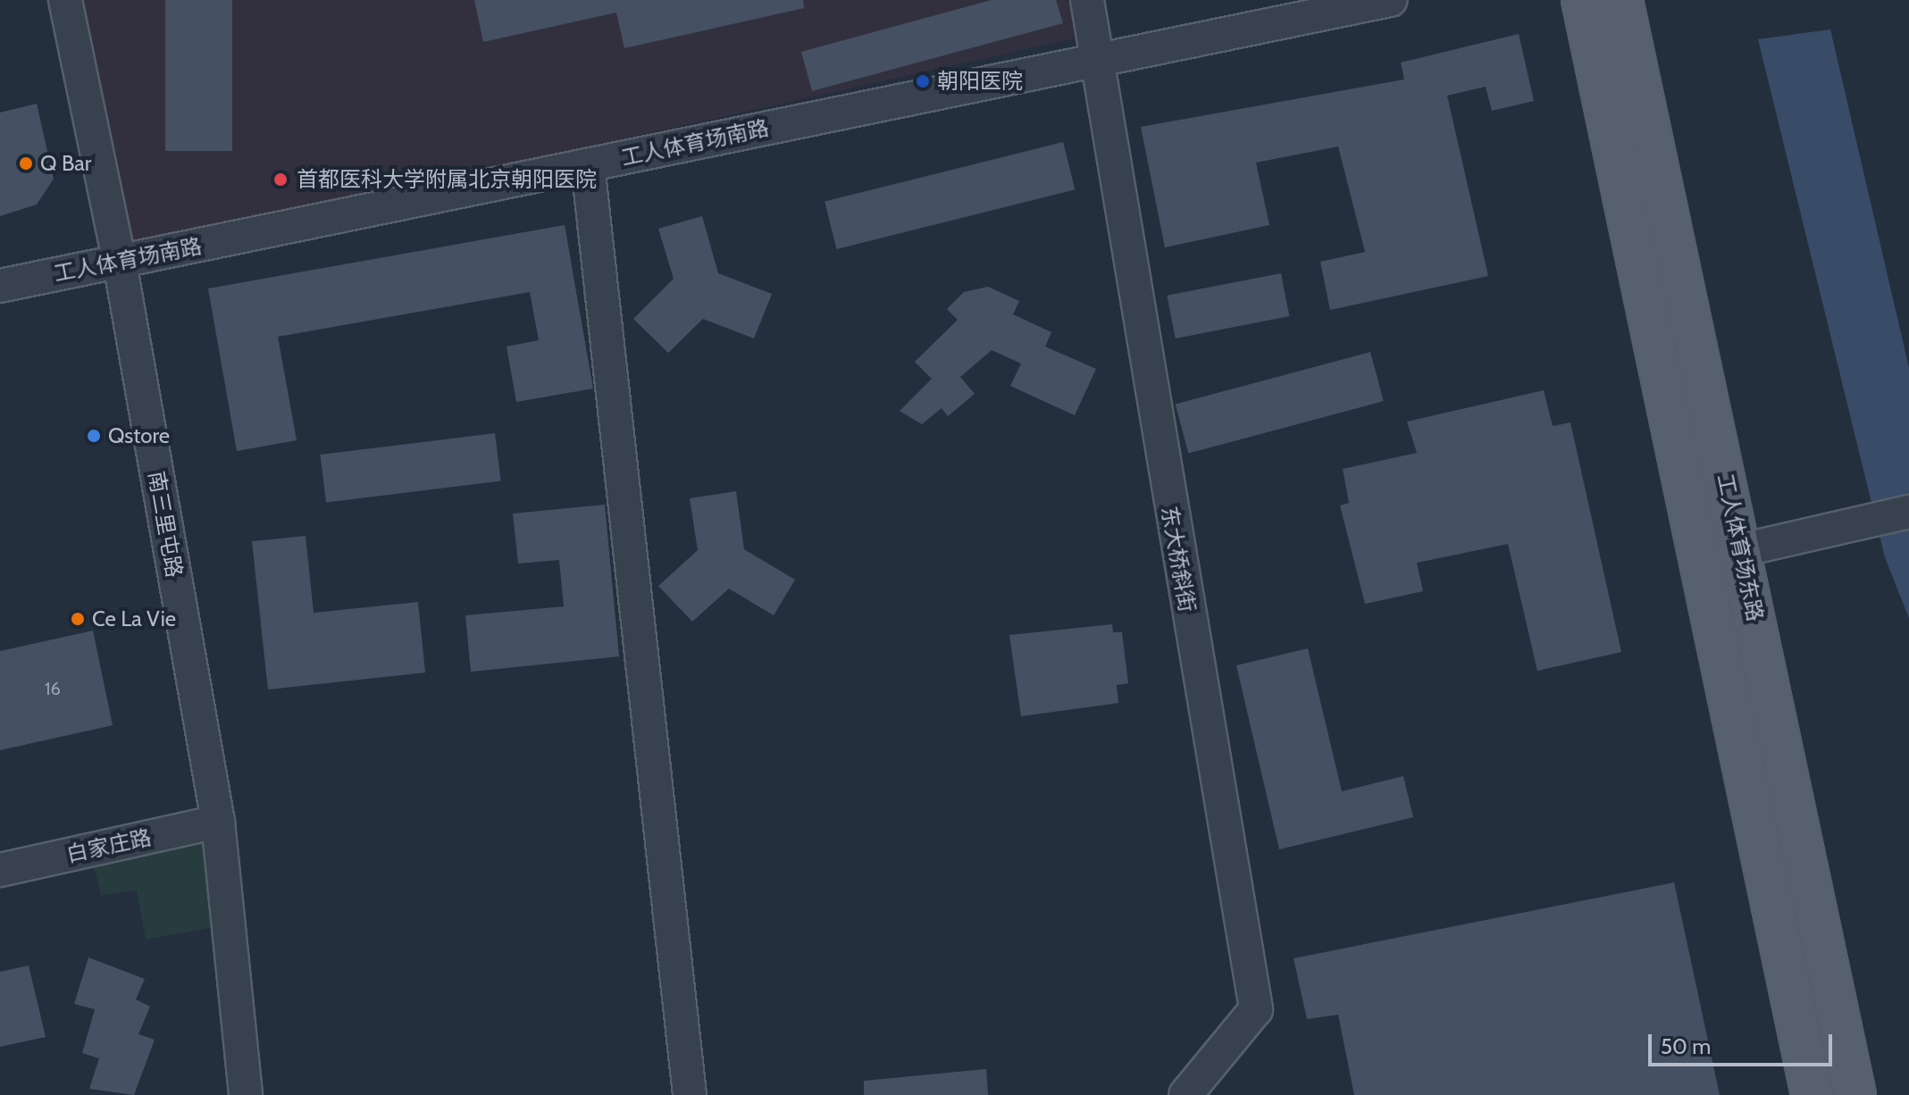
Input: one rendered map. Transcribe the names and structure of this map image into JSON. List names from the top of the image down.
{
  "streets": {
    "main road": ["工人体育场东路"],
    "street": [
      "工人体育场南路",
      "南三里屯路",
      "东大桥斜街",
      "白家庄路"
    ]
  },
  "crossings": [
    ["工人体育场南路", "南三里屯路"],
    ["工人体育场南路", "东大桥斜街"],
    ["南三里屯路", "白家庄路"]
  ],
  "places": [
    "朝阳医院",
    "Q Bar",
    "首都医科大学附属北京朝阳医院",
    "Qstore",
    "Ce La Vie"
  ],
  "house_numbers": ["16"],
  "scale_bar": "50 m"
}
